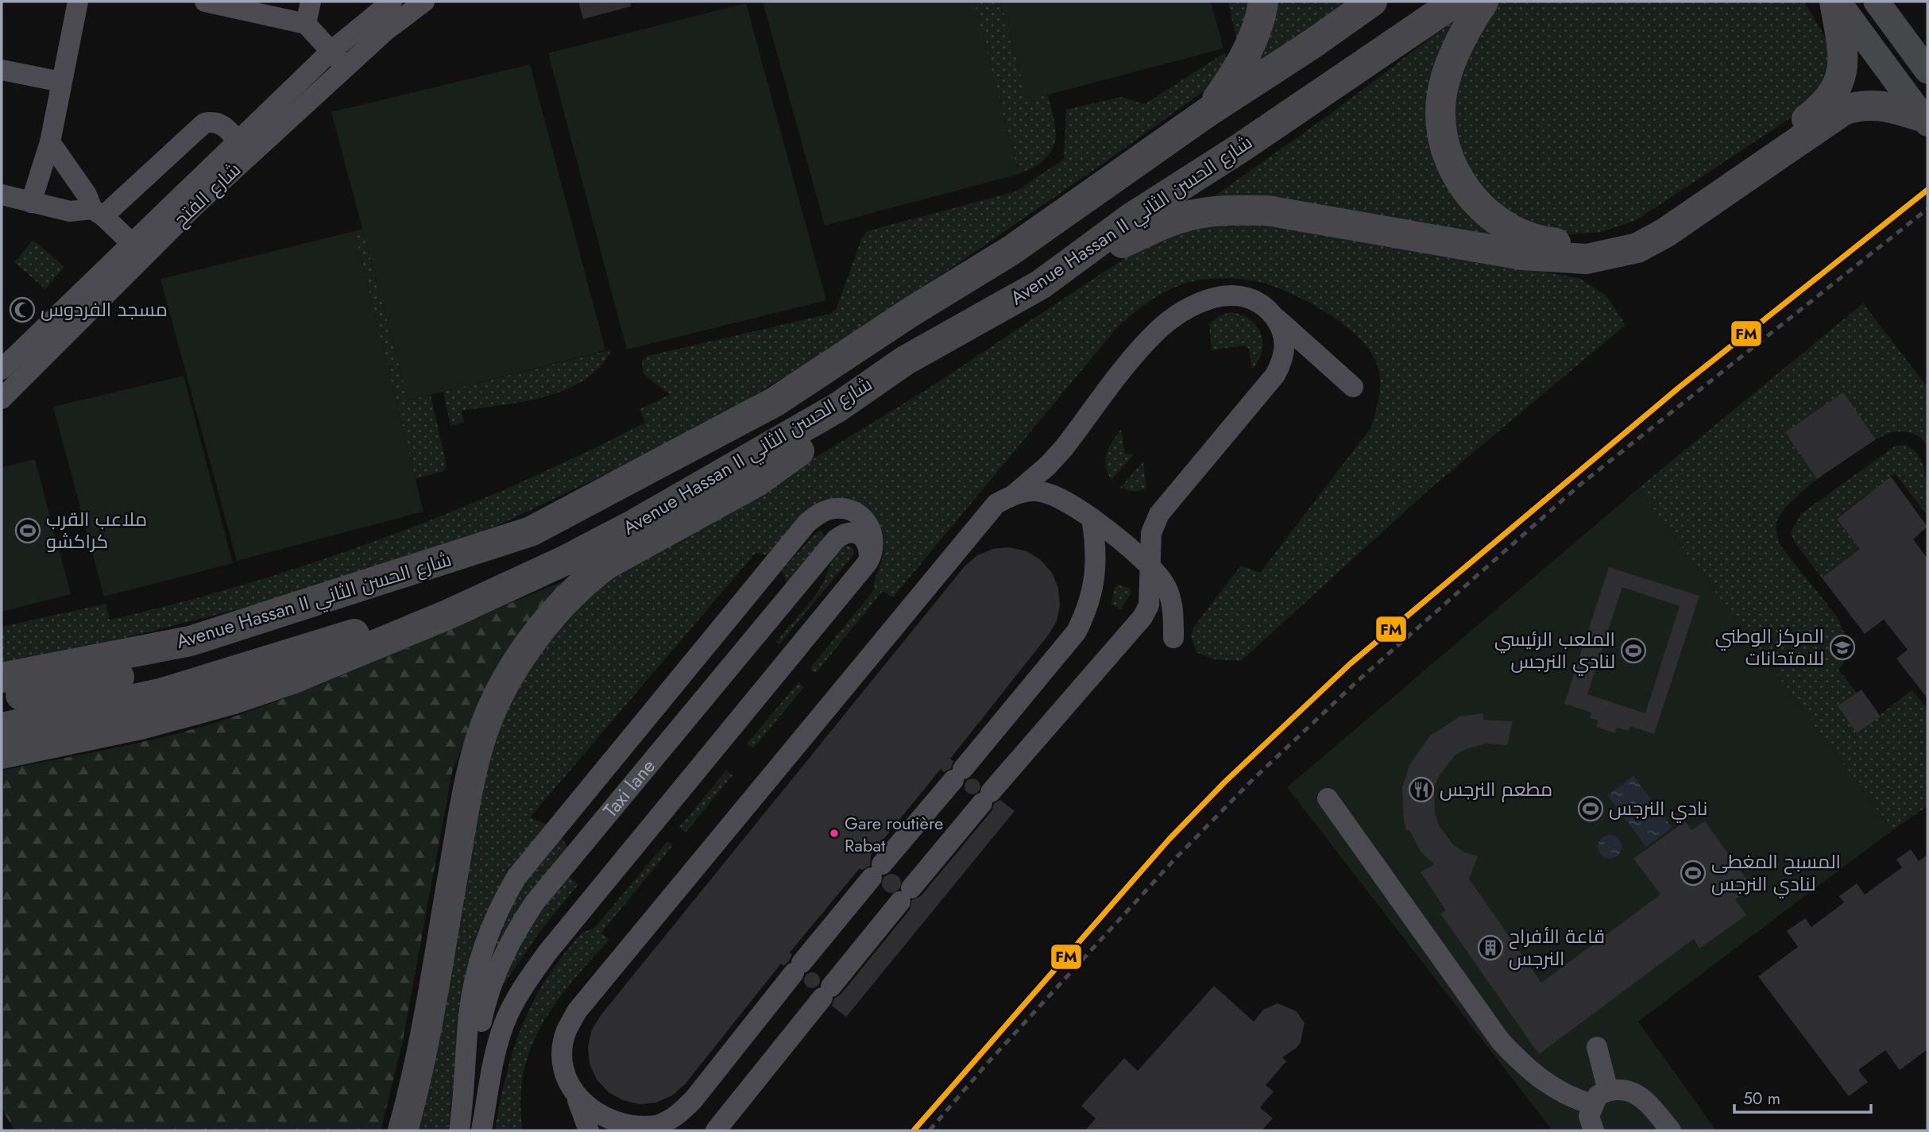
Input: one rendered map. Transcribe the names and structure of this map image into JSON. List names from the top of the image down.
{
  "streets": {
    "highway": ["Avenue Hassan II شارع الحسن الثاني"],
    "street": ["شارع الفتح", "Taxi lane"]
  },
  "places": {
    "mosque": ["مسجد الفردوس"],
    "sports": [
      "ملاعب القرب كراكشو",
      "الملعب الرئيسي لنادي النرجس",
      "نادي النرجس",
      "المسبح المغطى لنادي النرجس"
    ],
    "school or university": ["المركز الوطني للامتحانات"],
    "restaurant": ["مطعم النرجس"],
    "other": ["Gare routière Rabat"],
    "building": ["قاعة الأفراح النرجس"]
  },
  "lines": ["transit line FM"],
  "scale_bar": "50 m"
}
